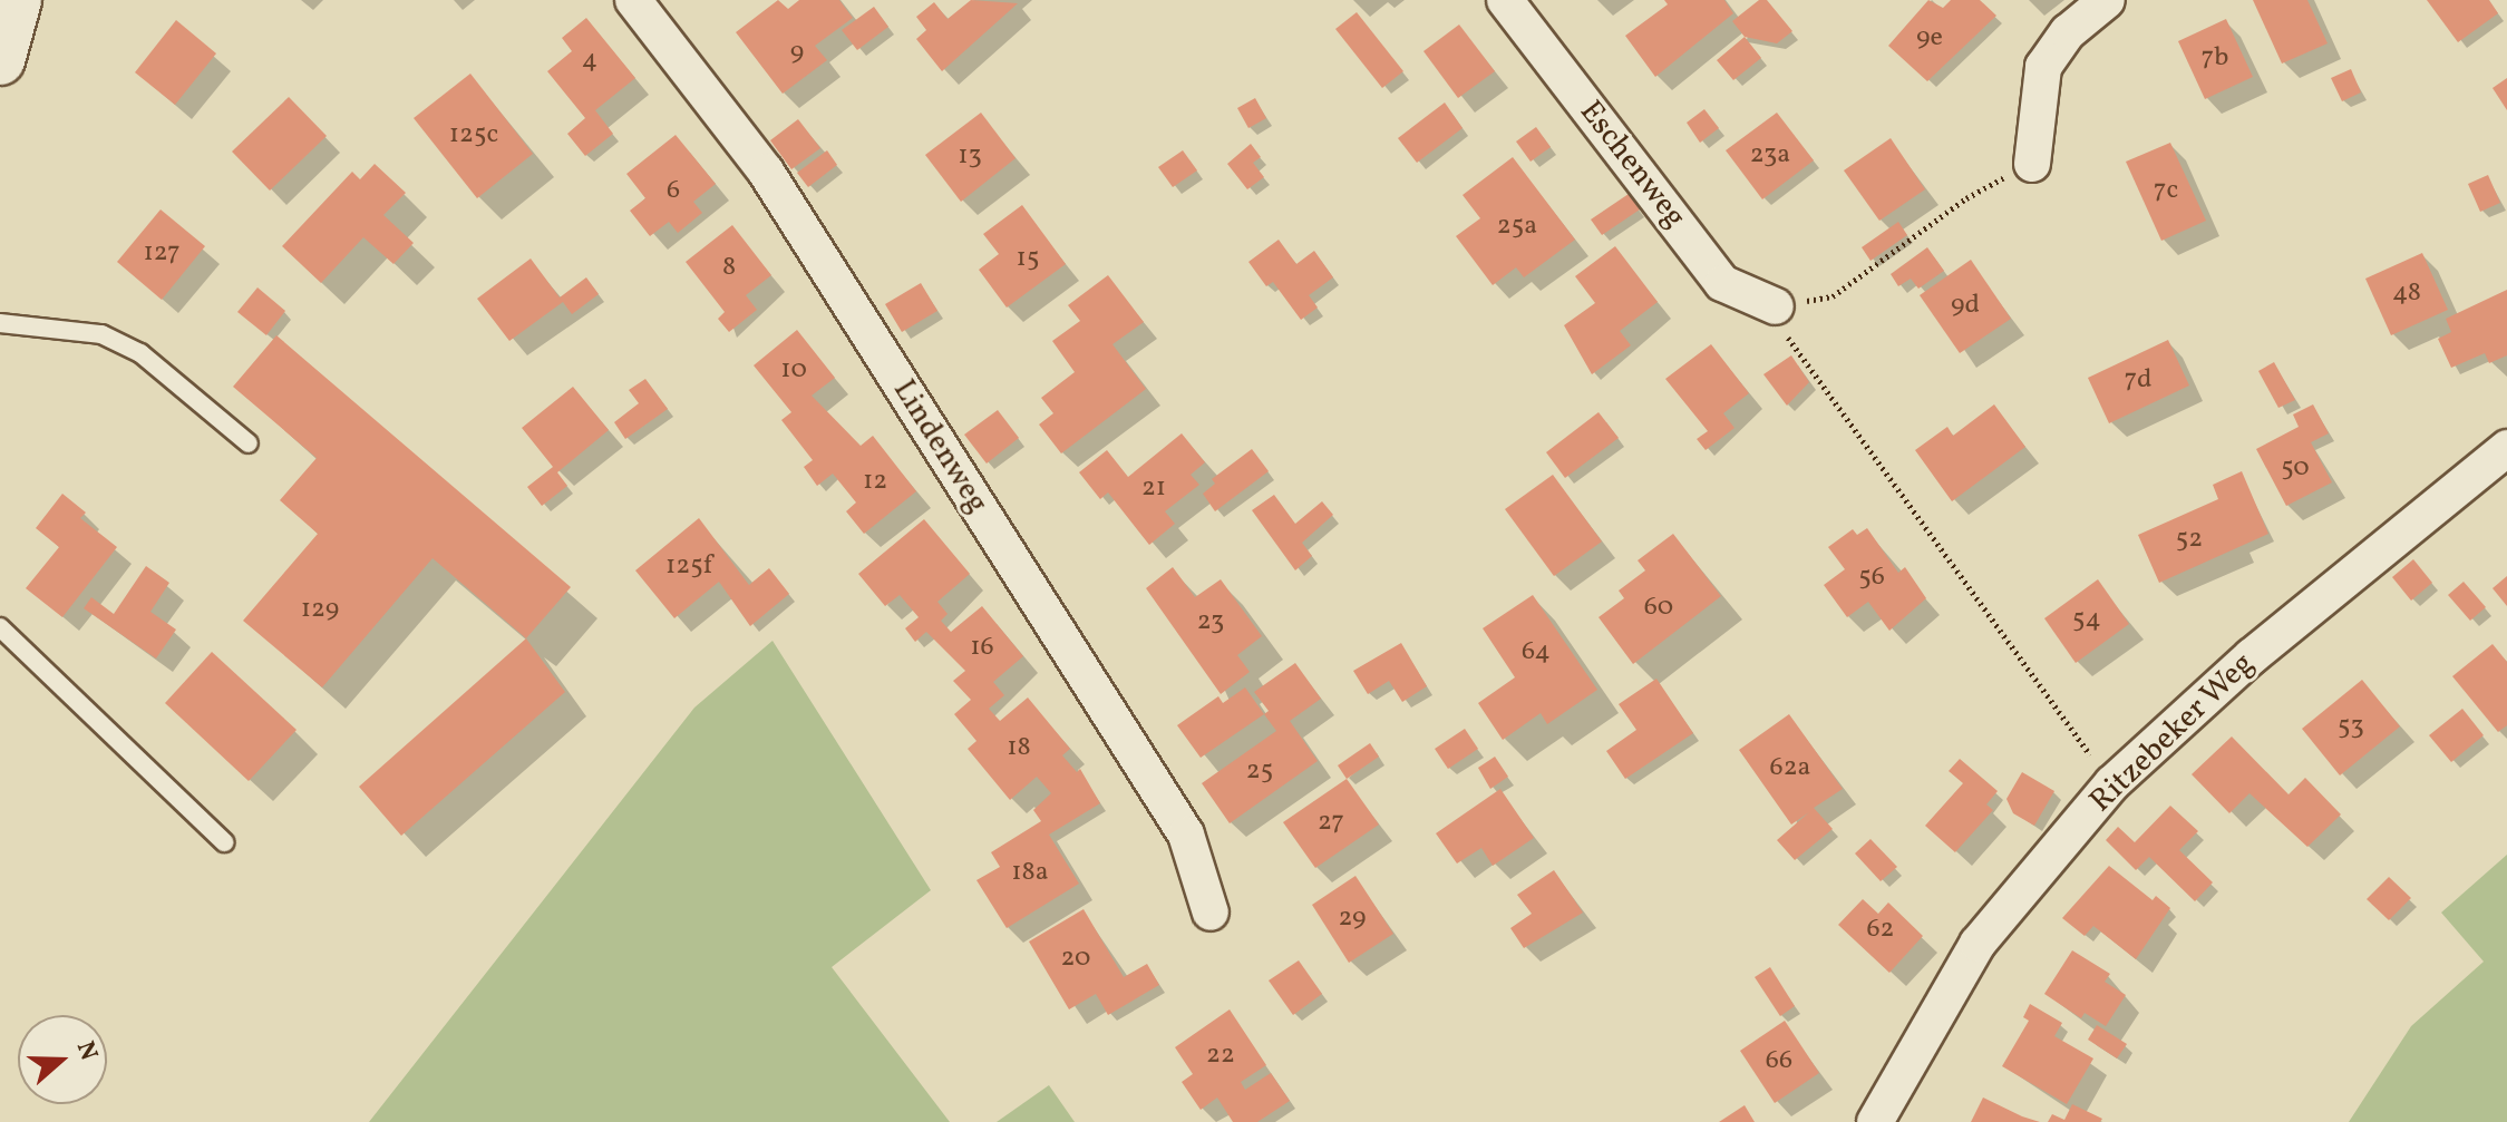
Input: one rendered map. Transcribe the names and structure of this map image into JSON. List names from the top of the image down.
{
  "streets": {
    "street": ["Eschenweg", "Lindenweg", "Ritzebeker Weg"]
  },
  "house_numbers": [
    "9e",
    "9",
    "7b",
    "4",
    "125c",
    "23a",
    "13",
    "6",
    "7c",
    "25a",
    "127",
    "15",
    "8",
    "48",
    "9d",
    "10",
    "7d",
    "50",
    "12",
    "21",
    "52",
    "125f",
    "56",
    "60",
    "129",
    "54",
    "23",
    "16",
    "64",
    "53",
    "18",
    "62a",
    "25",
    "27",
    "18a",
    "29",
    "62",
    "20",
    "22",
    "66"
  ],
  "north": "right"
}
